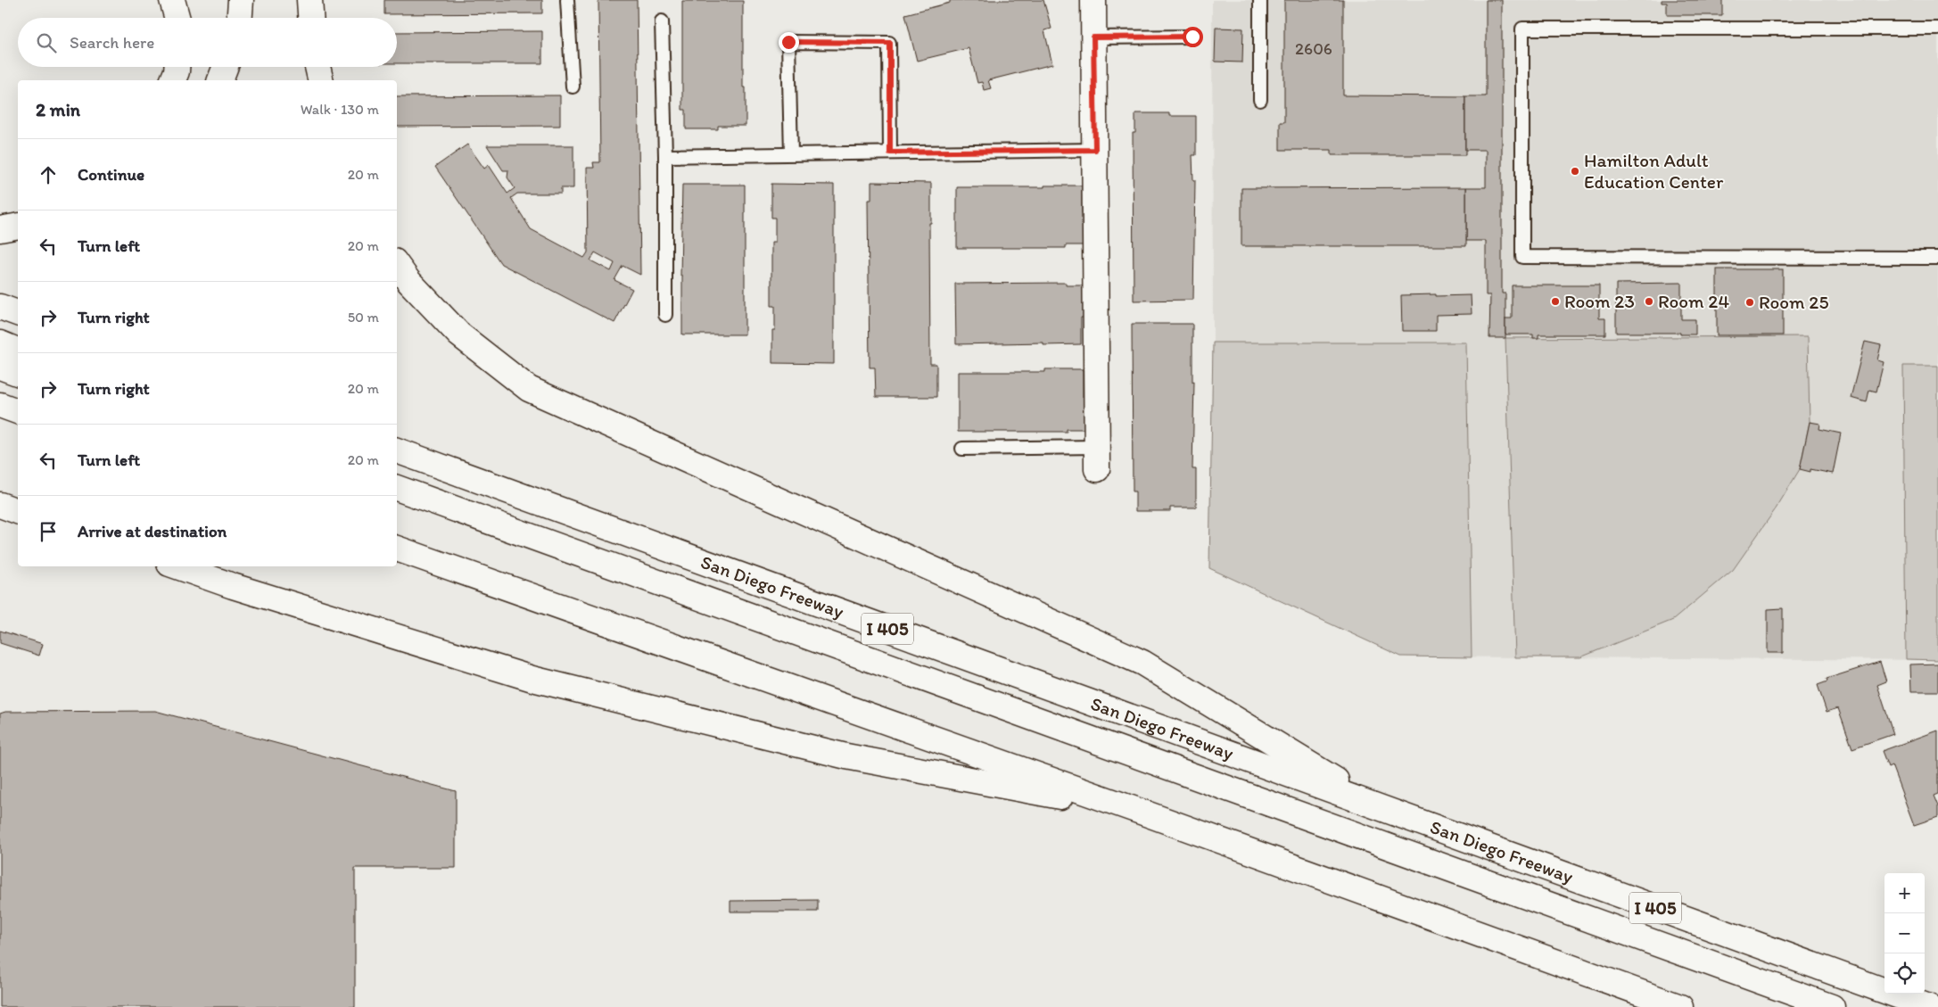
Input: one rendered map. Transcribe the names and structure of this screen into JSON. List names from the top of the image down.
{
  "streets": {
    "main road": ["San Diego Freeway", "I 405"]
  },
  "places": [
    "Hamilton Adult Education Center",
    "Room 23",
    "Room 24",
    "Room 25"
  ],
  "house_numbers": ["2606"],
  "page": {
    "search": "Search here",
    "heading": ["2 min", "Walk · 130 m"],
    "list": [
      ["Continue", "20 m"],
      ["Turn left", "20 m"],
      ["Turn right", "50 m"],
      ["Turn right", "20 m"],
      ["Turn left", "20 m"],
      "Arrive at destination"
    ],
    "map_buttons": ["+", "−"]
  }
}
